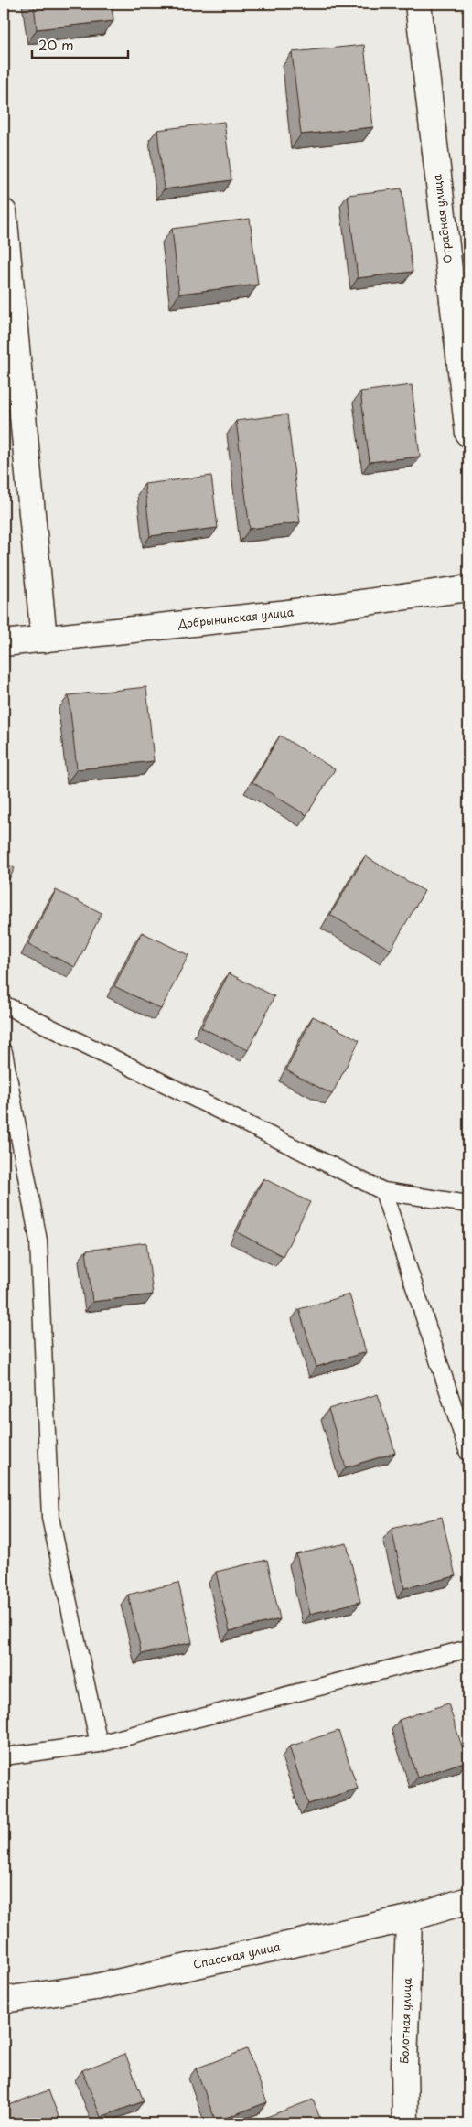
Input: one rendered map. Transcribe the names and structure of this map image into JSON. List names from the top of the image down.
{
  "streets": {
    "street": [
      "Отрадная улица",
      "Добрынинская улица",
      "Спасская улица",
      "Болотная улица"
    ]
  },
  "crossings": [
    ["Спасская улица", "Болотная улица"]
  ],
  "scale_bar": "20 m"
}
